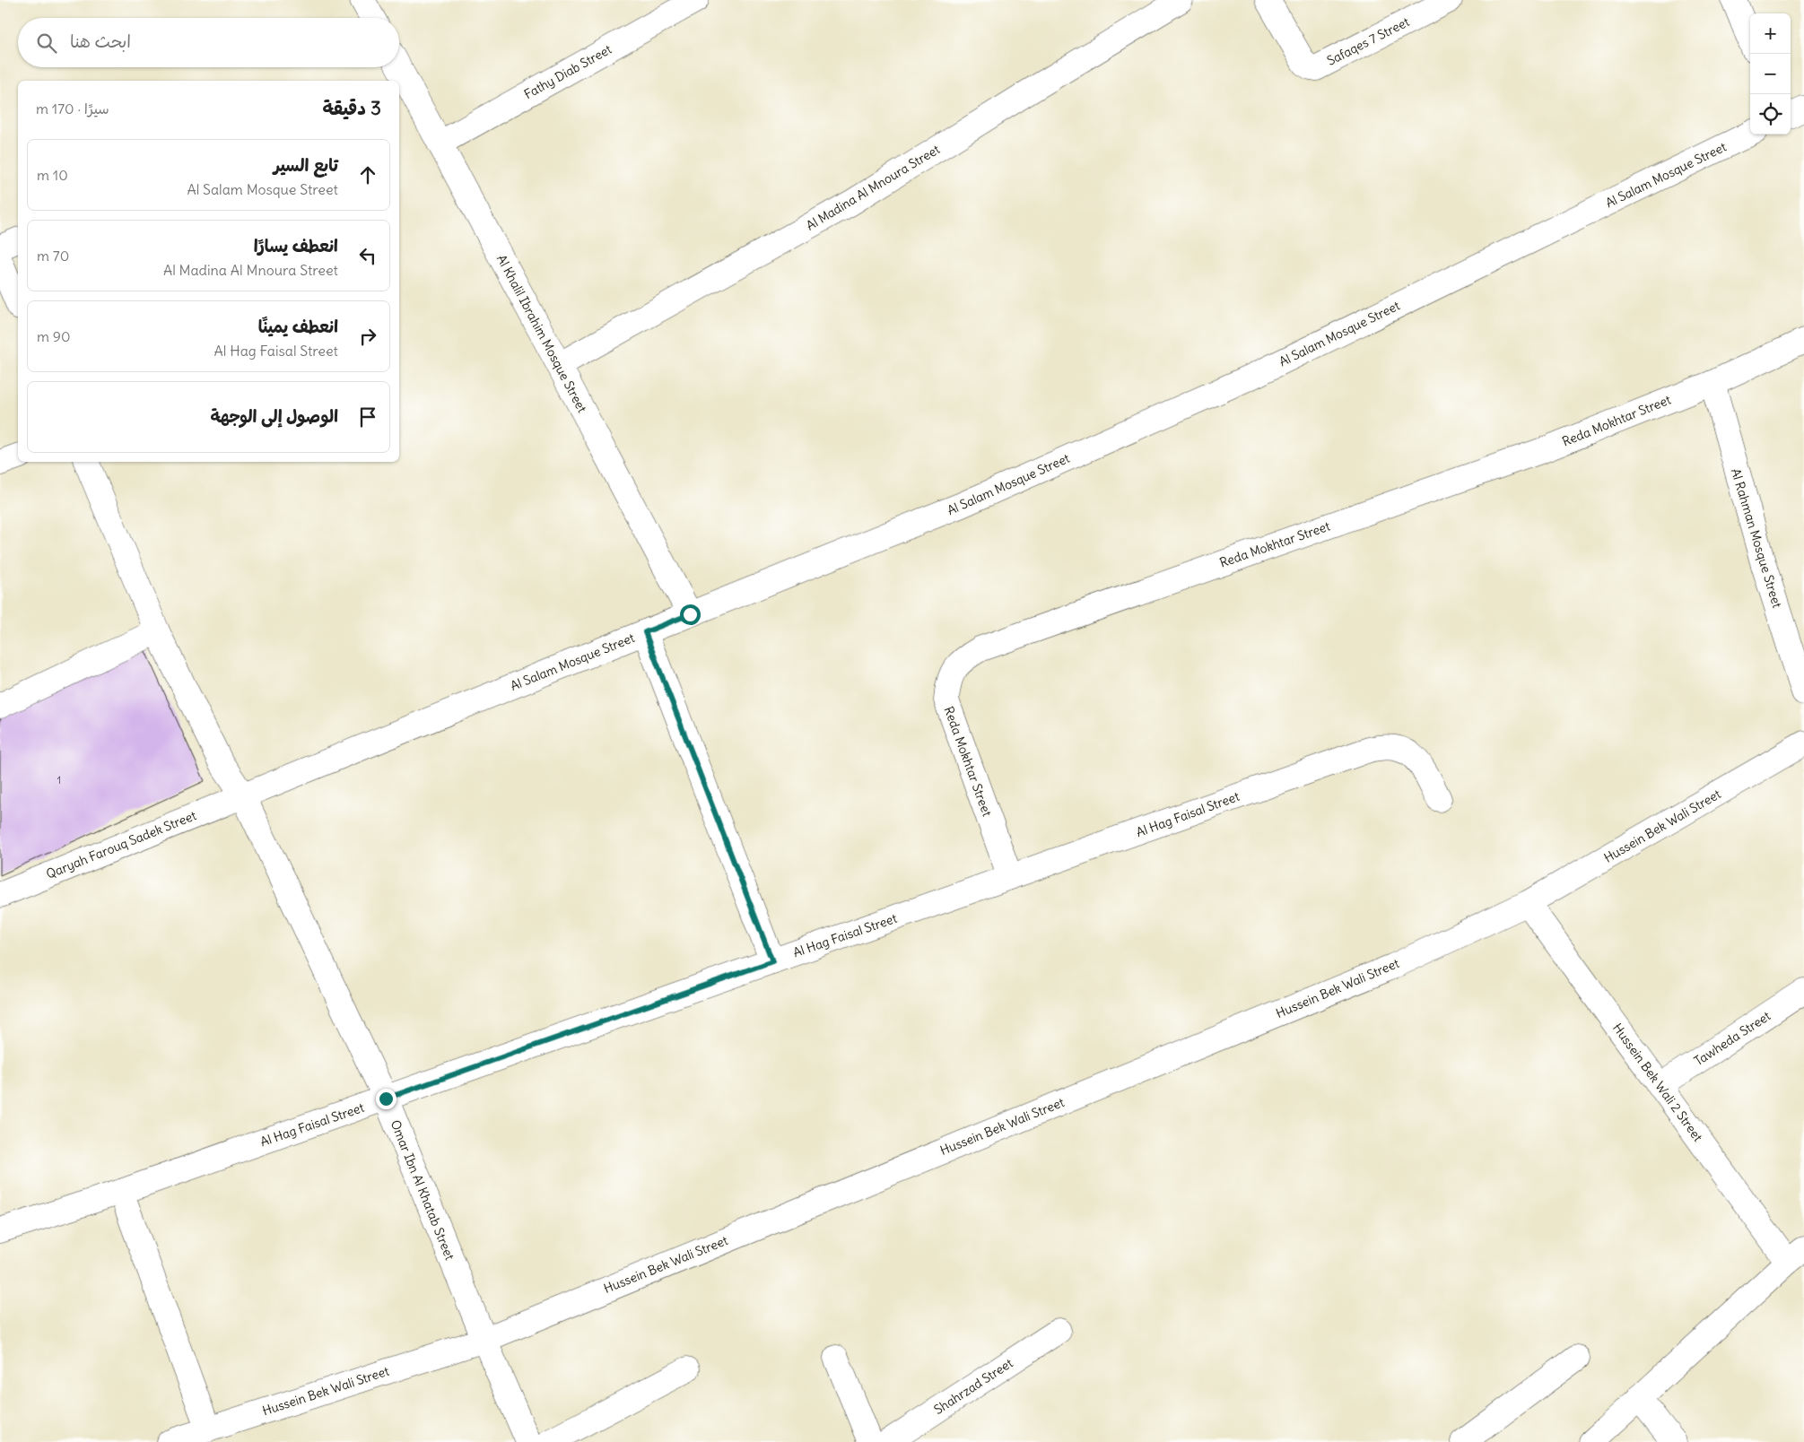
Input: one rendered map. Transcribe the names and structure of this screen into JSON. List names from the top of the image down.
{
  "streets": {
    "street": [
      "Safaqes 7 Street",
      "Fathy Diab Street",
      "Al Salam Mosque Street",
      "Al Madina Al Mnoura Street",
      "Al Khalil Ibrahim Mosque Street",
      "Reda Mokhtar Street",
      "Al Rahman Mosque Street",
      "Al Hag Faisal Street",
      "Hussein Bek Wali Street",
      "Qaryah Farouq Sadek Street",
      "Tawheda Street",
      "Hussein Bek Wali 2 Street",
      "Omar Ibn Al Khatab Street",
      "Shahrzad Street"
    ]
  },
  "crossings": [
    ["Fathy Diab Street", "Al Khalil Ibrahim Mosque Street"],
    ["Al Salam Mosque Street", "Al Khalil Ibrahim Mosque Street"],
    ["Al Salam Mosque Street", "Qaryah Farouq Sadek Street"],
    ["Al Salam Mosque Street", "Omar Ibn Al Khatab Street"],
    ["Al Madina Al Mnoura Street", "Al Khalil Ibrahim Mosque Street"],
    ["Reda Mokhtar Street", "Al Rahman Mosque Street"],
    ["Reda Mokhtar Street", "Al Hag Faisal Street"],
    ["Al Hag Faisal Street", "Omar Ibn Al Khatab Street"],
    ["Hussein Bek Wali Street", "Hussein Bek Wali 2 Street"],
    ["Hussein Bek Wali Street", "Omar Ibn Al Khatab Street"],
    ["Qaryah Farouq Sadek Street", "Omar Ibn Al Khatab Street"],
    ["Tawheda Street", "Hussein Bek Wali 2 Street"]
  ],
  "house_numbers": ["1"],
  "page": {
    "map_buttons": ["+", "−"],
    "search": "ابحث هنا",
    "heading": ["3 دقيقة", "سيرًا · 170 m"],
    "list": [
      ["تابع السير", "Al Salam Mosque Street", "10 m"],
      ["انعطف يسارًا", "Al Madina Al Mnoura Street", "70 m"],
      ["انعطف يمينًا", "Al Hag Faisal Street", "90 m"],
      "الوصول إلى الوجهة"
    ]
  }
}
